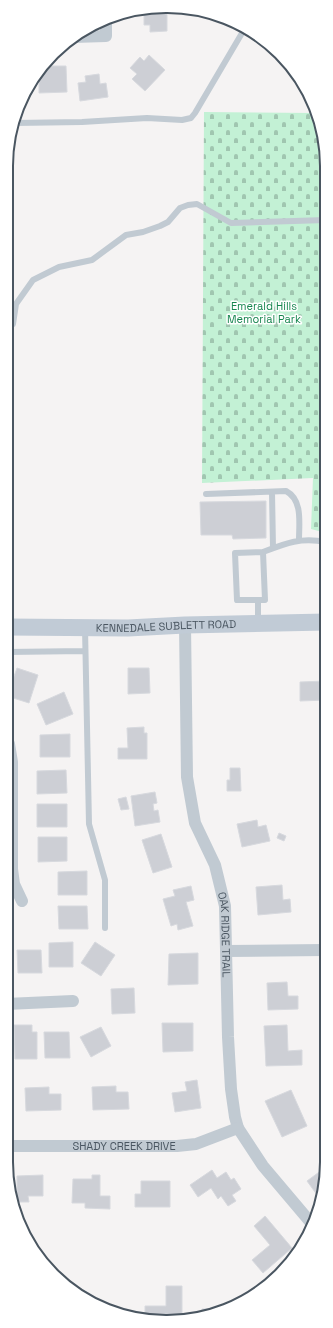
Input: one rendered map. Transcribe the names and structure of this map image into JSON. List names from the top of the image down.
{
  "streets": {
    "main road": ["KENNEDALE SUBLETT ROAD"],
    "street": ["OAK RIDGE TRAIL", "SHADY CREEK DRIVE"]
  },
  "crossings": [
    ["KENNEDALE SUBLETT ROAD", "OAK RIDGE TRAIL"],
    ["OAK RIDGE TRAIL", "SHADY CREEK DRIVE"]
  ],
  "parks": ["Emerald Hills Memorial Park"]
}
